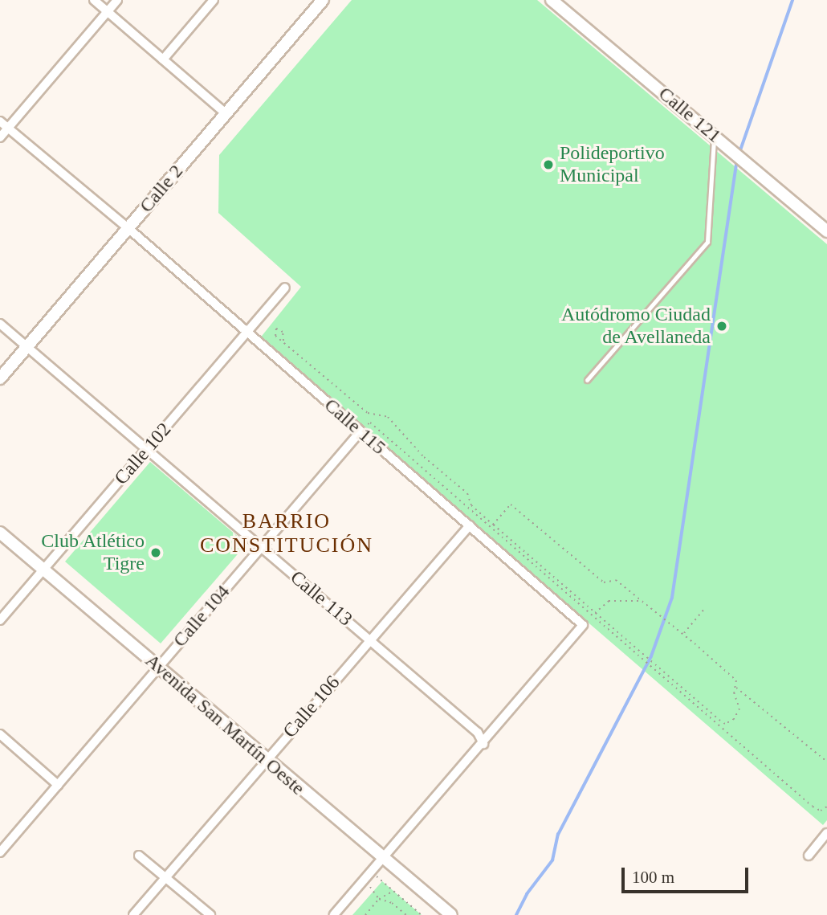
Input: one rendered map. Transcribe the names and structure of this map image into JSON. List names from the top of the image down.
{
  "streets": {
    "street": [
      "Calle 121",
      "Calle 2",
      "Calle 115",
      "Calle 102",
      "Calle 113",
      "Calle 104",
      "Calle 106",
      "Avenida San Martín Oeste"
    ]
  },
  "crossings": [
    ["Calle 2", "Calle 115"],
    ["Calle 2", "Calle 113"],
    ["Calle 115", "Calle 102"],
    ["Calle 115", "Calle 113"],
    ["Calle 115", "Calle 104"],
    ["Calle 115", "Calle 106"],
    ["Calle 102", "Calle 113"],
    ["Calle 102", "Avenida San Martín Oeste"],
    ["Calle 113", "Calle 104"],
    ["Calle 113", "Calle 106"],
    ["Calle 104", "Avenida San Martín Oeste"],
    ["Calle 106", "Avenida San Martín Oeste"]
  ],
  "districts": ["BARRIO CONSTITUCIÓN"],
  "places": ["Polideportivo Municipal", "Autódromo Ciudad de Avellaneda", "Club Atlético Tigre"],
  "scale_bar": "100 m"
}
